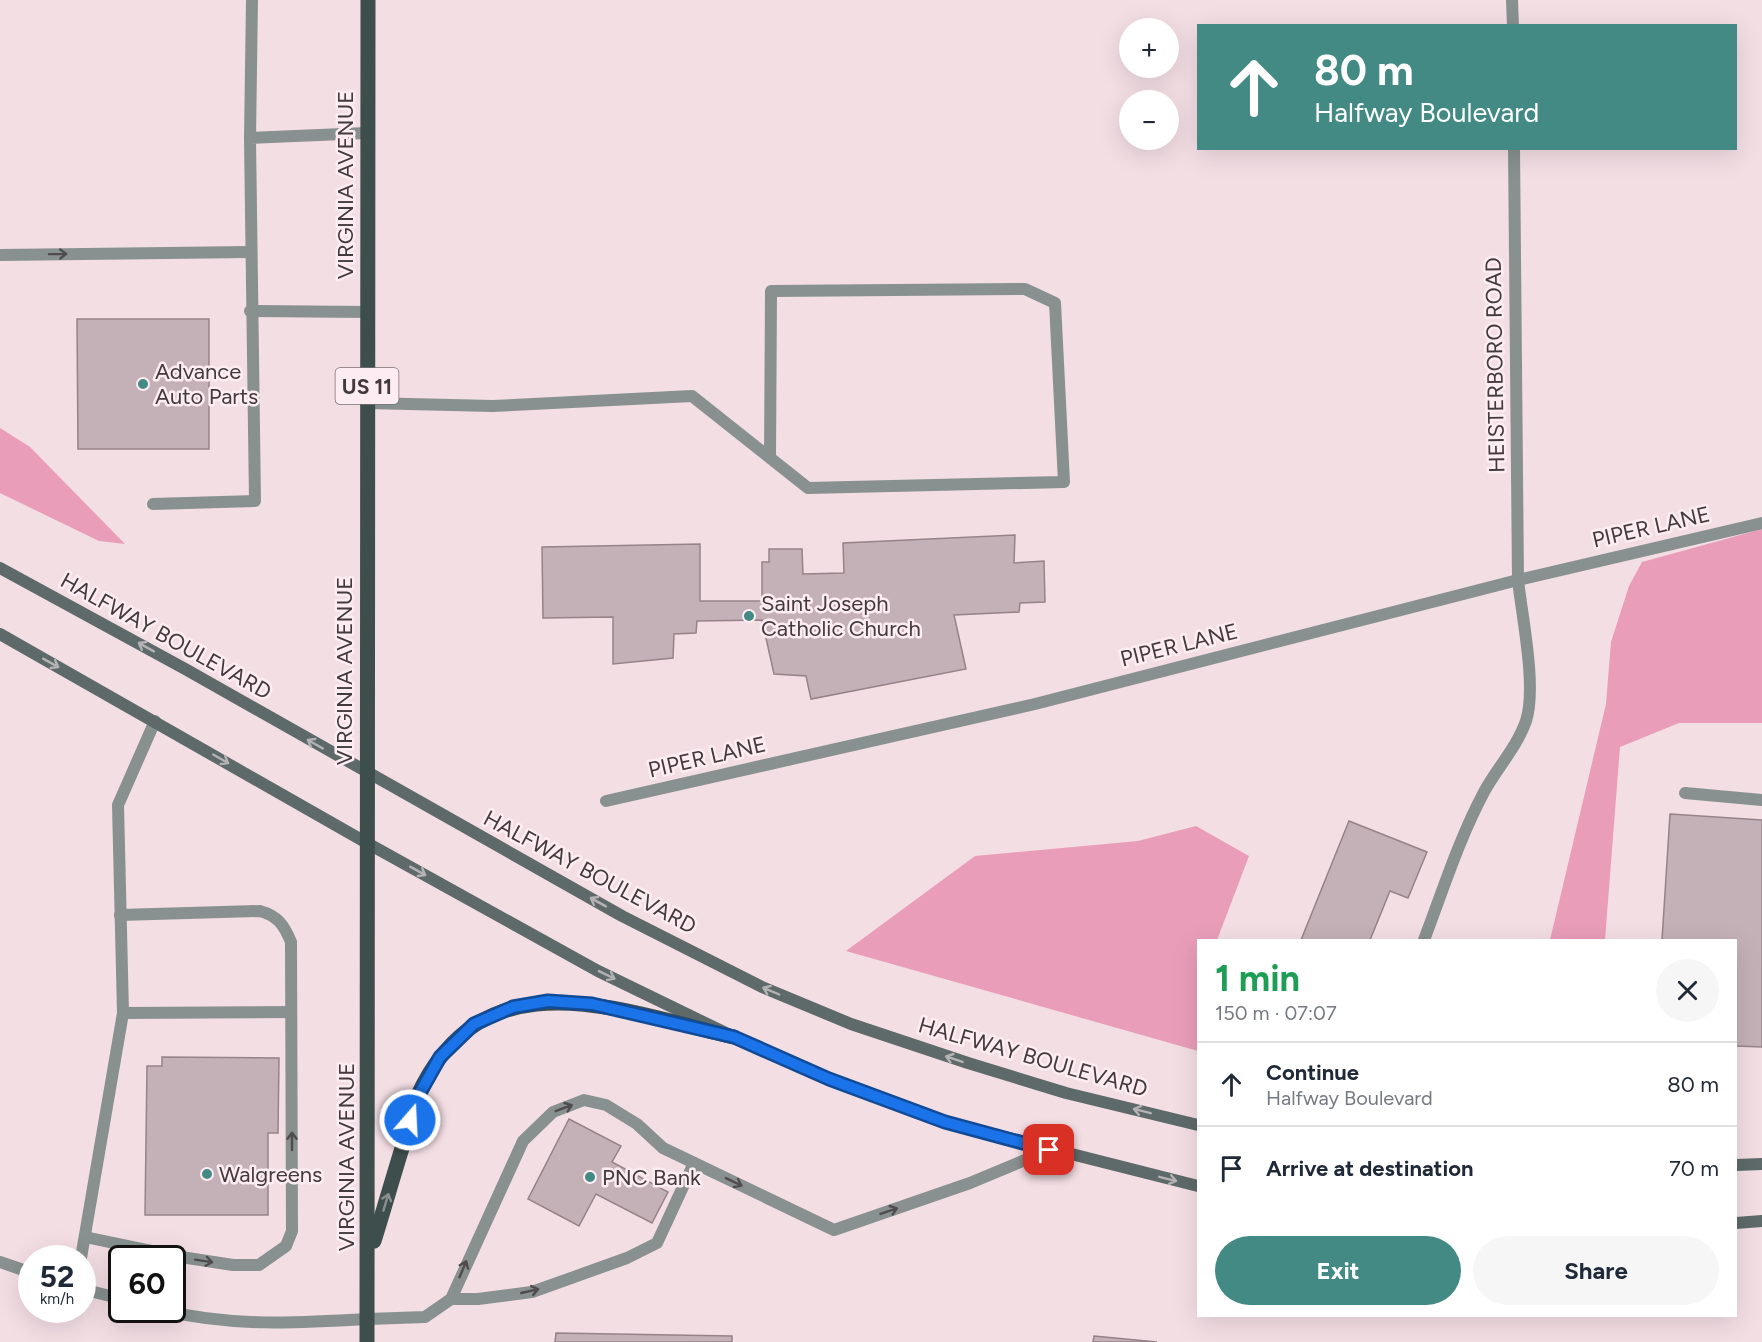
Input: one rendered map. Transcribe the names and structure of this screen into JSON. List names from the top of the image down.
{
  "streets": {
    "main road": ["VIRGINIA AVENUE", "US 11", "HALFWAY BOULEVARD"],
    "street": ["HEISTERBORO ROAD", "PIPER LANE"]
  },
  "crossings": [
    ["VIRGINIA AVENUE", "HALFWAY BOULEVARD"],
    ["HEISTERBORO ROAD", "PIPER LANE"]
  ],
  "places": [
    "Advance Auto Parts",
    "Saint Joseph Catholic Church",
    "Walgreens",
    "PNC Bank"
  ],
  "page": {
    "map_buttons": ["+", "−"],
    "turn": ["80 m", "Halfway Boulevard"],
    "heading": ["1 min", "150 m · 07:07"],
    "list": [
      {
        "name": "Continue",
        "note": "Halfway Boulevard",
        "value": "80 m"
      },
      {
        "name": "Arrive at destination",
        "value": "70 m"
      }
    ],
    "buttons": ["Exit", "Share"],
    "speed": "52 km/h",
    "limit": "60"
  }
}
